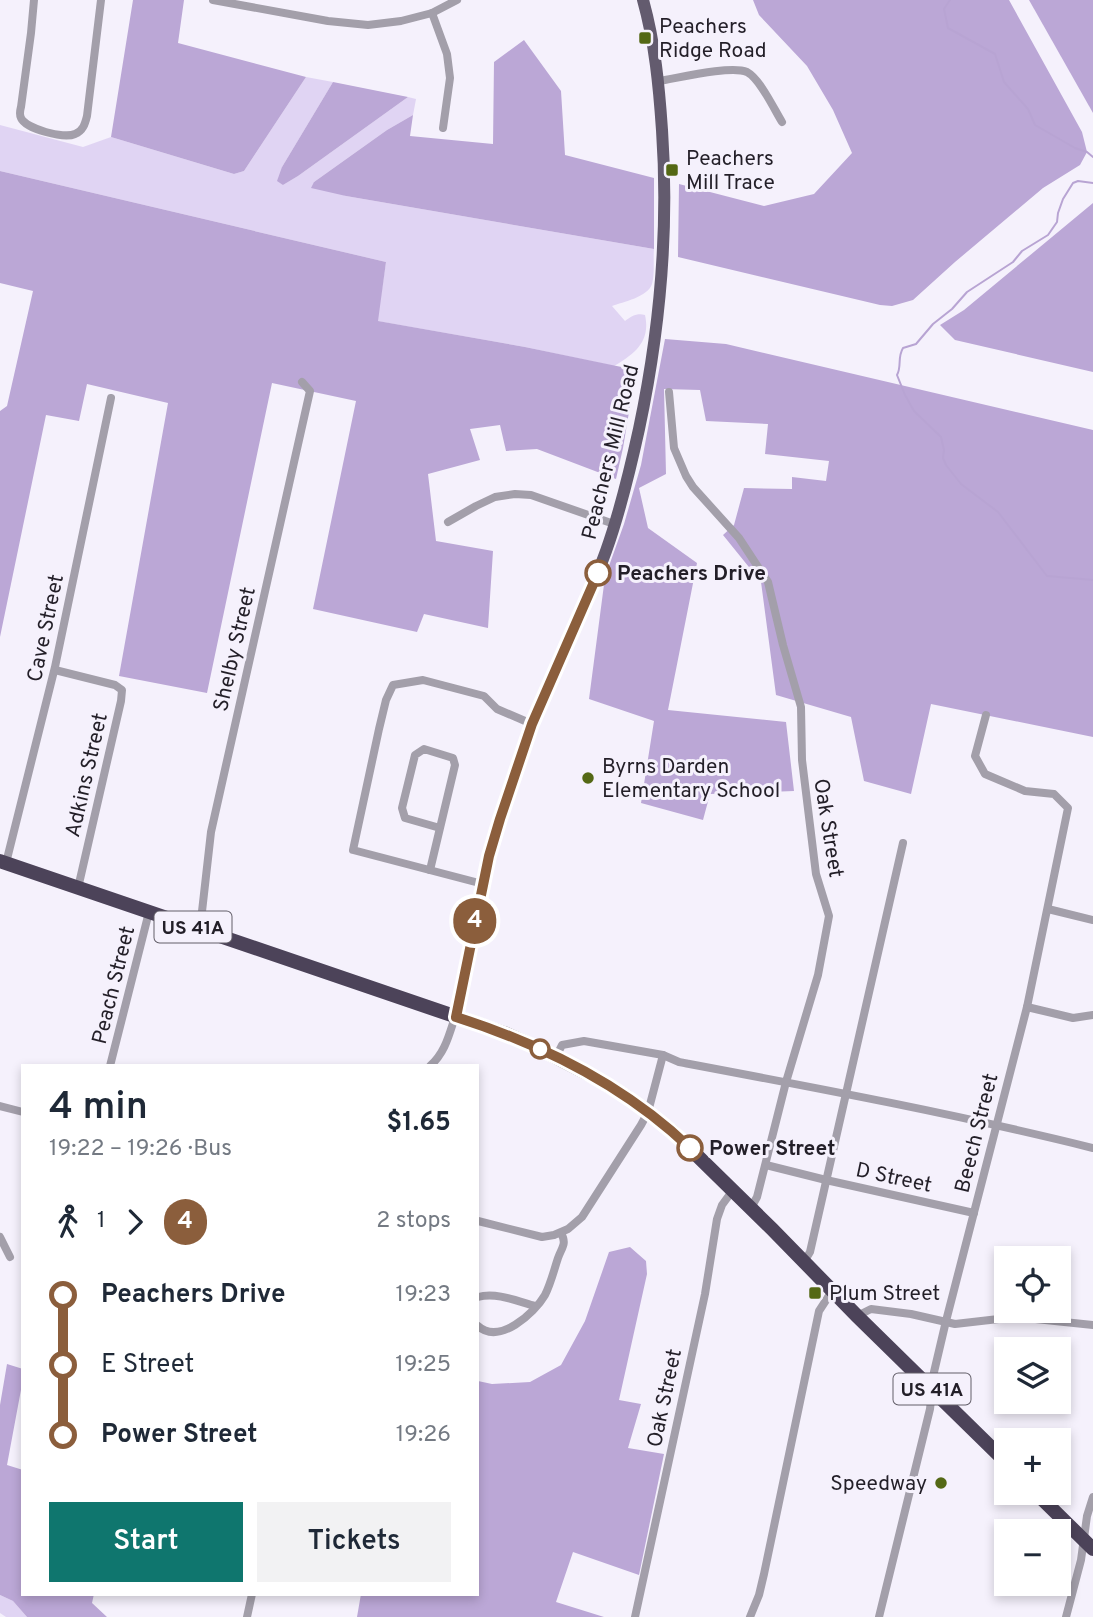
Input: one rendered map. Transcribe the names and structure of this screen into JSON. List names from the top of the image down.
{
  "streets": {
    "highway": ["US 41A"],
    "main road": ["Peachers Mill Road"],
    "street": [
      "Cave Street",
      "Shelby Street",
      "Adkins Street",
      "Oak Street",
      "Peach Street",
      "Beech Street",
      "D Street"
    ]
  },
  "crossings": [
    ["Peachers Mill Road", "US 41A"],
    ["Cave Street", "Adkins Street"],
    ["Cave Street", "US 41A"],
    ["Shelby Street", "US 41A"],
    ["Adkins Street", "US 41A"],
    ["Oak Street", "US 41A"],
    ["Oak Street", "D Street"],
    ["US 41A", "Peach Street"],
    ["US 41A", "Beech Street"],
    ["Beech Street", "D Street"]
  ],
  "places": {
    "transit": ["Peachers Ridge Road", "Peachers Mill Trace", "Plum Street"],
    "other": [
      "Peachers Drive",
      "Byrns Darden Elementary School",
      "Power Street",
      "Speedway"
    ]
  },
  "lines": ["bus line 4"],
  "page": {
    "on_map": "4",
    "heading": ["4 min", "19:22 – 19:26 · Bus", "$1.65"],
    "legs": ["1", "4", "2 stops"],
    "map_buttons": ["+", "−"],
    "list": [
      {
        "name": "Peachers Drive",
        "value": "19:23"
      },
      {
        "name": "E Street",
        "value": "19:25"
      },
      {
        "name": "Power Street",
        "value": "19:26"
      }
    ],
    "buttons": ["Start", "Tickets"]
  }
}
